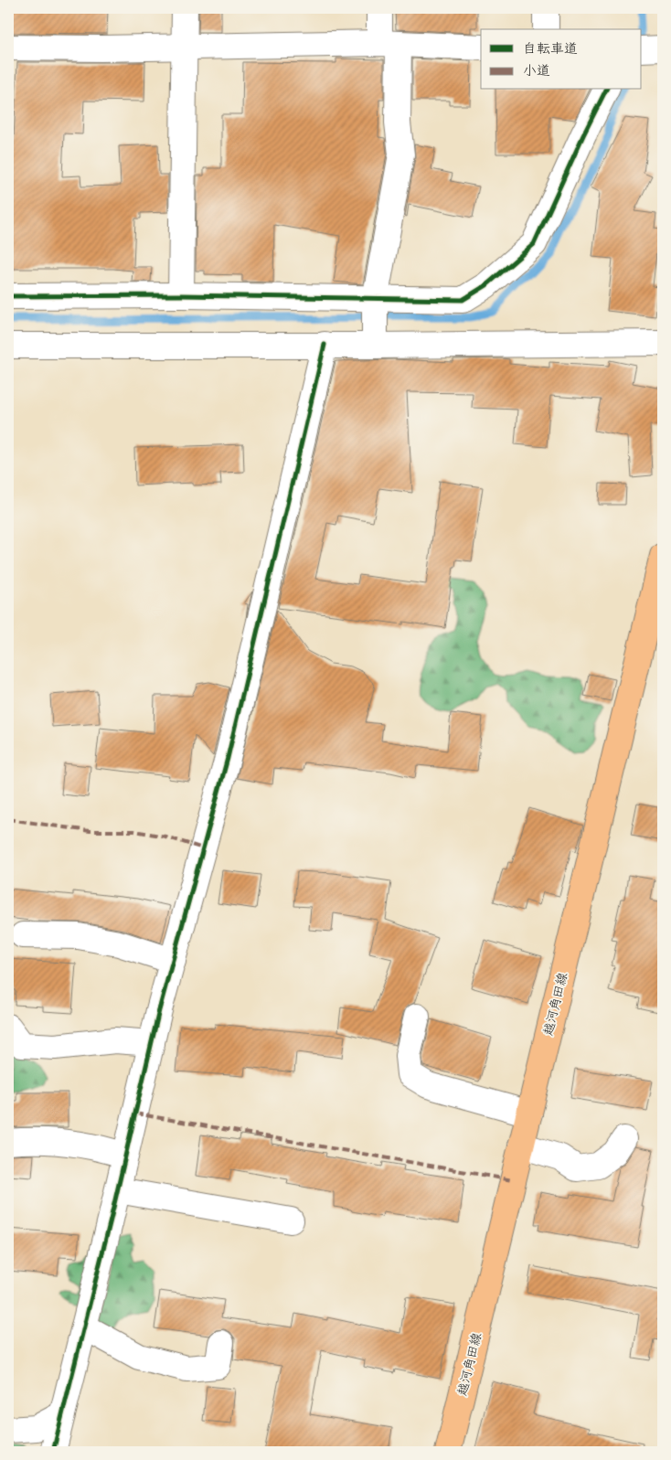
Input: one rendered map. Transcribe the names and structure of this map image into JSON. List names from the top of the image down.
{
  "streets": {
    "main road": ["越河角田線"]
  },
  "legend": ["自転車道", "小道"]
}
